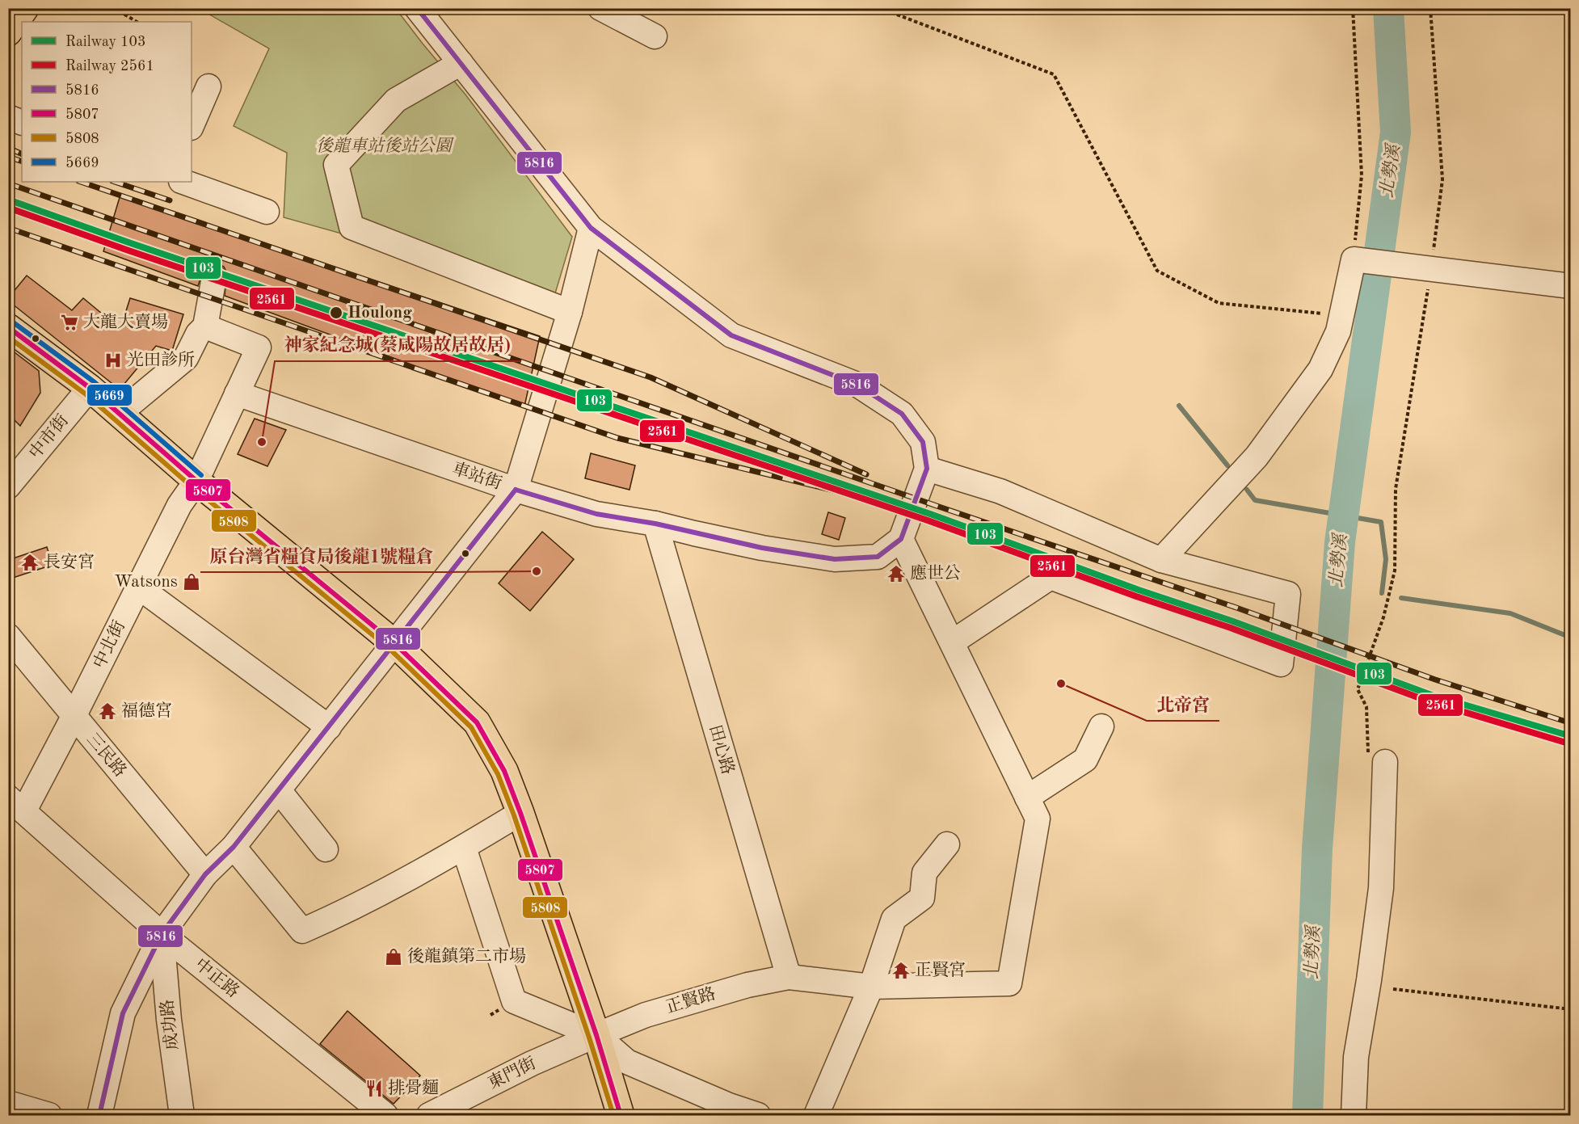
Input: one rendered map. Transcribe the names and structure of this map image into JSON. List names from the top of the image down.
{
  "streets": {
    "street": [
      "中市街",
      "車站街",
      "中北街",
      "田心路",
      "三民路",
      "中正路",
      "正賢路",
      "成功路",
      "東門街"
    ]
  },
  "crossings": [
    ["車站街", "田心路"],
    ["中北街", "三民路"],
    ["中北街", "中正路"],
    ["田心路", "正賢路"],
    ["中正路", "成功路"],
    ["正賢路", "東門街"]
  ],
  "water": ["北勢溪"],
  "parks": ["後龍車站後站公園"],
  "places": {
    "other": [
      "Houlong",
      "神家紀念城(蔡咸陽故居故居)",
      "原台灣省糧食局後龍1號糧倉",
      "北帝宮"
    ],
    "supermarket": ["大龍大賣場"],
    "hospital": ["光田診所"],
    "temple": [
      "長安宮",
      "應世公",
      "福德宮",
      "正賢宮"
    ],
    "shop": ["Watsons", "後龍鎮第二市場"],
    "restaurant": ["排骨麵"]
  },
  "lines": [
    "transit line 5816",
    "rail line 103",
    "rail line 2561",
    "transit line 5669",
    "transit line 5807",
    "transit line 5808"
  ],
  "legend": [
    "Railway 103",
    "Railway 2561",
    "5816",
    "5807",
    "5808",
    "5669"
  ]
}
